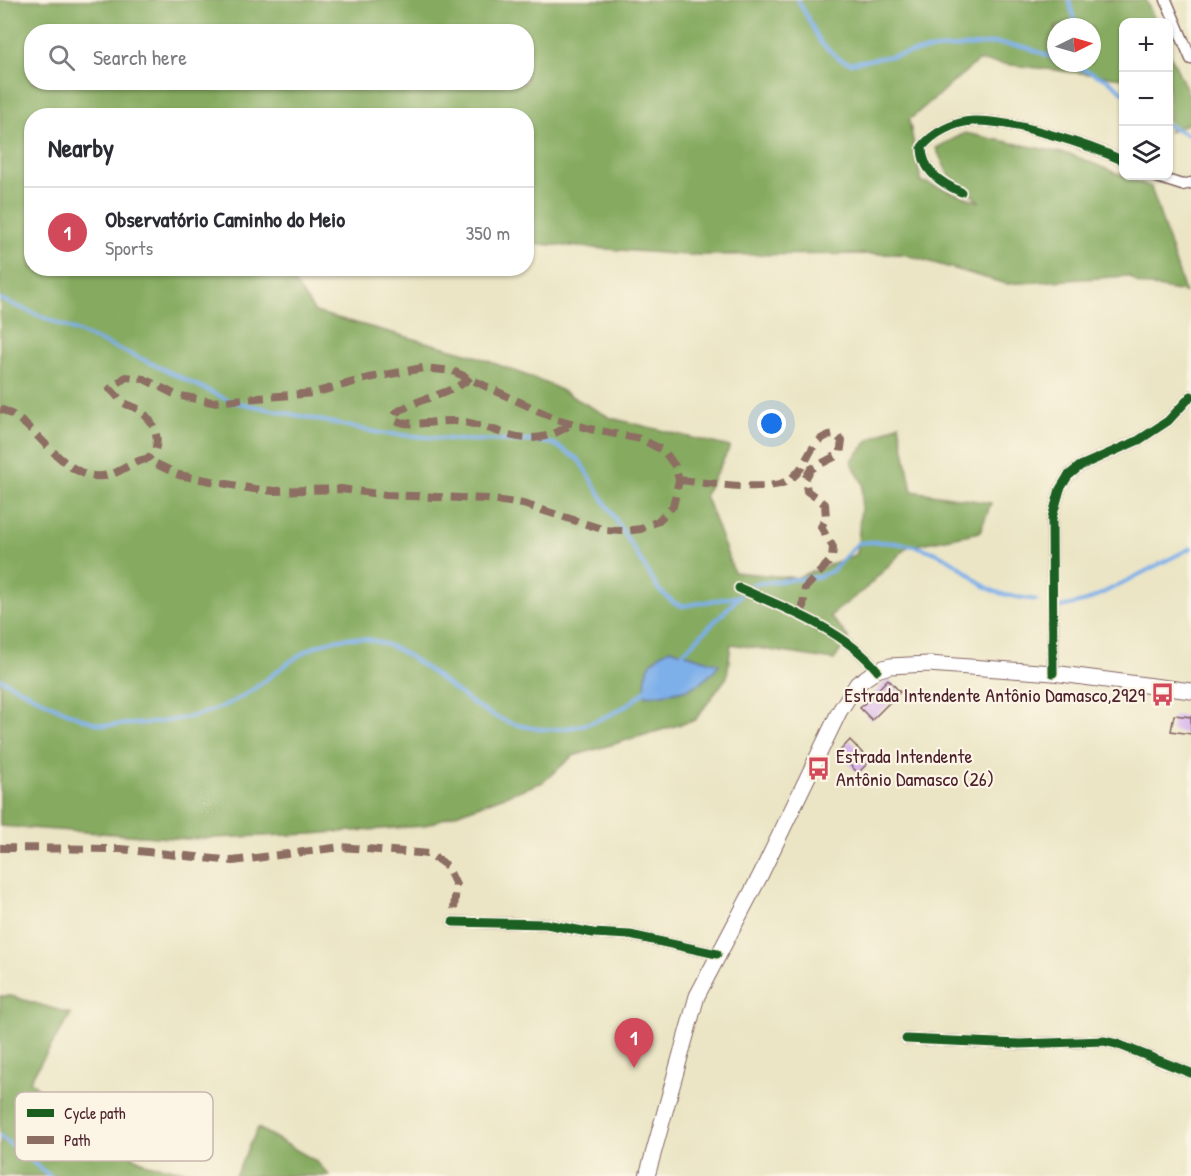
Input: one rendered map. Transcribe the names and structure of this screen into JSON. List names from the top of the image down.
{
  "places": {
    "bus stop": ["Estrada Intendente Antônio Damasco,2929", "Estrada Intendente Antônio Damasco (26)"]
  },
  "legend": ["Cycle path", "Path"],
  "north": "right",
  "page": {
    "map_buttons": ["+", "−"],
    "search": "Search here",
    "heading": "Nearby",
    "list": [
      {
        "mark": "1",
        "name": "Observatório Caminho do Meio",
        "note": "Sports",
        "value": "350 m"
      }
    ],
    "pins": "1"
  }
}
